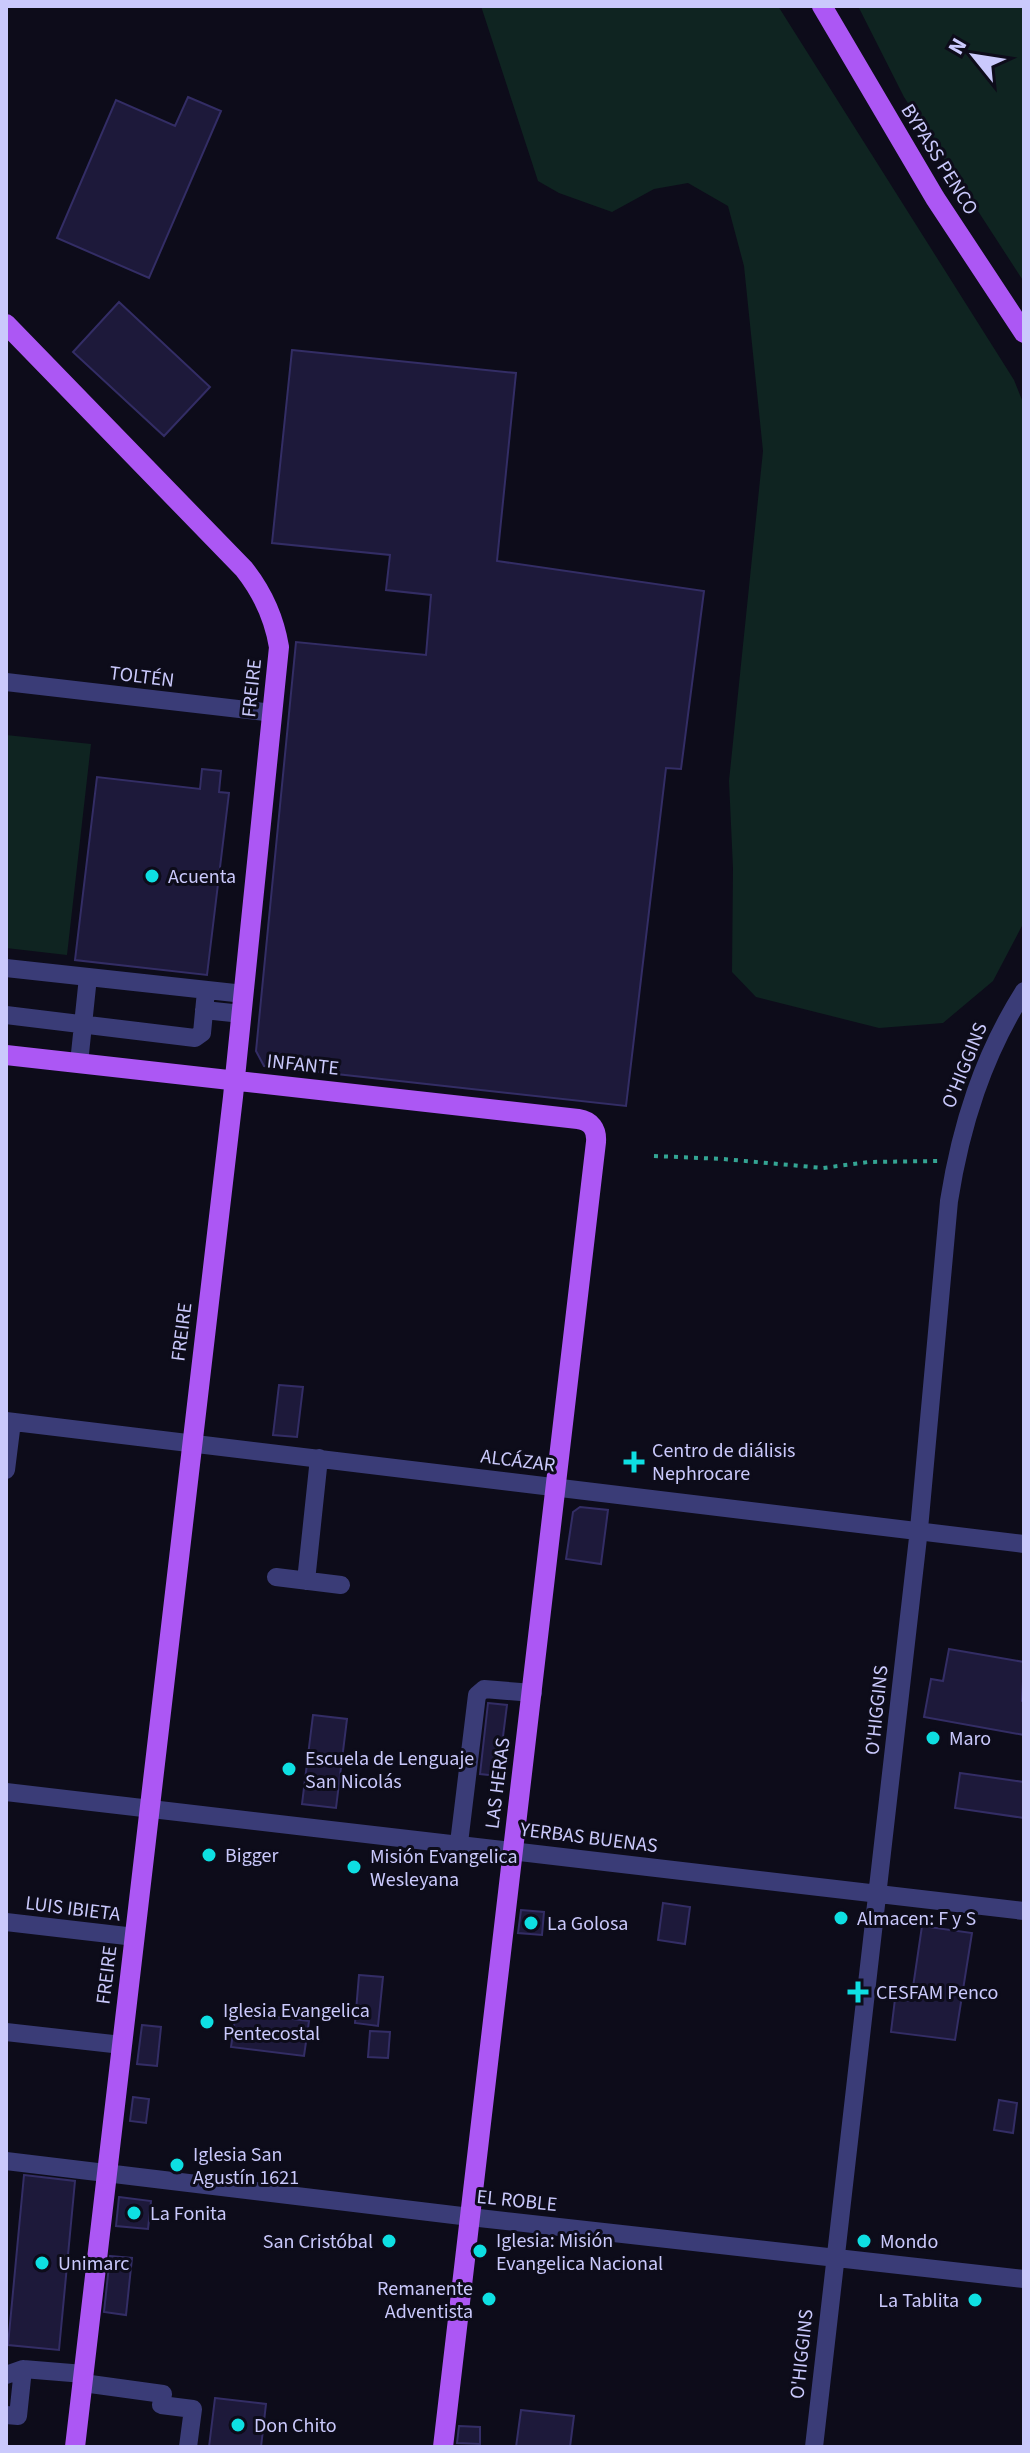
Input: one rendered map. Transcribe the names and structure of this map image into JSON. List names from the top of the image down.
{
  "streets": {
    "main road": [
      "BYPASS PENCO",
      "FREIRE",
      "INFANTE",
      "LAS HERAS"
    ],
    "street": [
      "TOLTÉN",
      "O'HIGGINS",
      "ALCÁZAR",
      "YERBAS BUENAS",
      "LUIS IBIETA",
      "EL ROBLE"
    ]
  },
  "crossings": [
    ["TOLTÉN", "FREIRE"],
    ["FREIRE", "INFANTE"],
    ["FREIRE", "ALCÁZAR"],
    ["FREIRE", "YERBAS BUENAS"],
    ["FREIRE", "LUIS IBIETA"],
    ["FREIRE", "EL ROBLE"],
    ["INFANTE", "LAS HERAS"],
    ["O'HIGGINS", "ALCÁZAR"],
    ["O'HIGGINS", "YERBAS BUENAS"],
    ["O'HIGGINS", "EL ROBLE"],
    ["ALCÁZAR", "LAS HERAS"],
    ["LAS HERAS", "YERBAS BUENAS"],
    ["LAS HERAS", "EL ROBLE"]
  ],
  "places": {
    "other": [
      "Acuenta",
      "Maro",
      "Escuela de Lenguaje San Nicolás",
      "Bigger",
      "Misión Evangelica Wesleyana",
      "Almacen: F y S",
      "La Golosa",
      "Iglesia Evangelica Pentecostal",
      "Iglesia San Agustín 1621",
      "La Fonita",
      "San Cristóbal",
      "Mondo",
      "Iglesia: Misión Evangelica Nacional",
      "Unimarc",
      "Remanente Adventista",
      "La Tablita",
      "Don Chito"
    ],
    "health": ["Centro de diálisis Nephrocare", "CESFAM Penco"]
  },
  "north": "top left"
}
